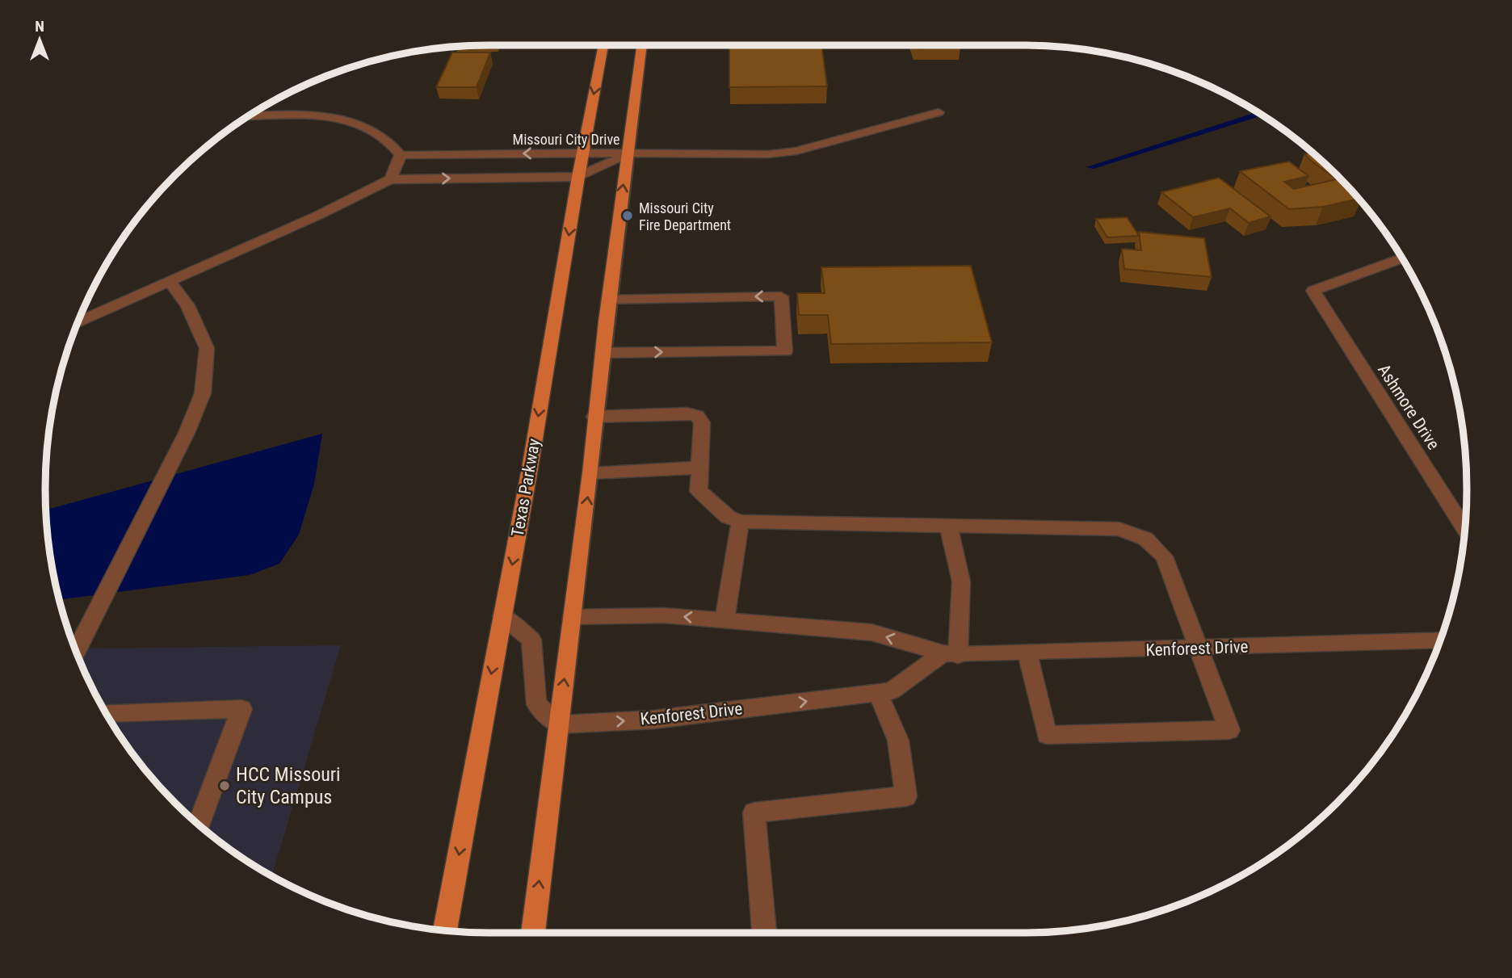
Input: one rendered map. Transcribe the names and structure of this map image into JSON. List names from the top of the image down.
{
  "streets": {
    "main road": ["Texas Parkway"],
    "street": ["Missouri City Drive", "Ashmore Drive", "Kenforest Drive"]
  },
  "crossings": [
    ["Missouri City Drive", "Texas Parkway"]
  ],
  "places": ["Missouri City Fire Department", "HCC Missouri City Campus"],
  "north": "top"
}
